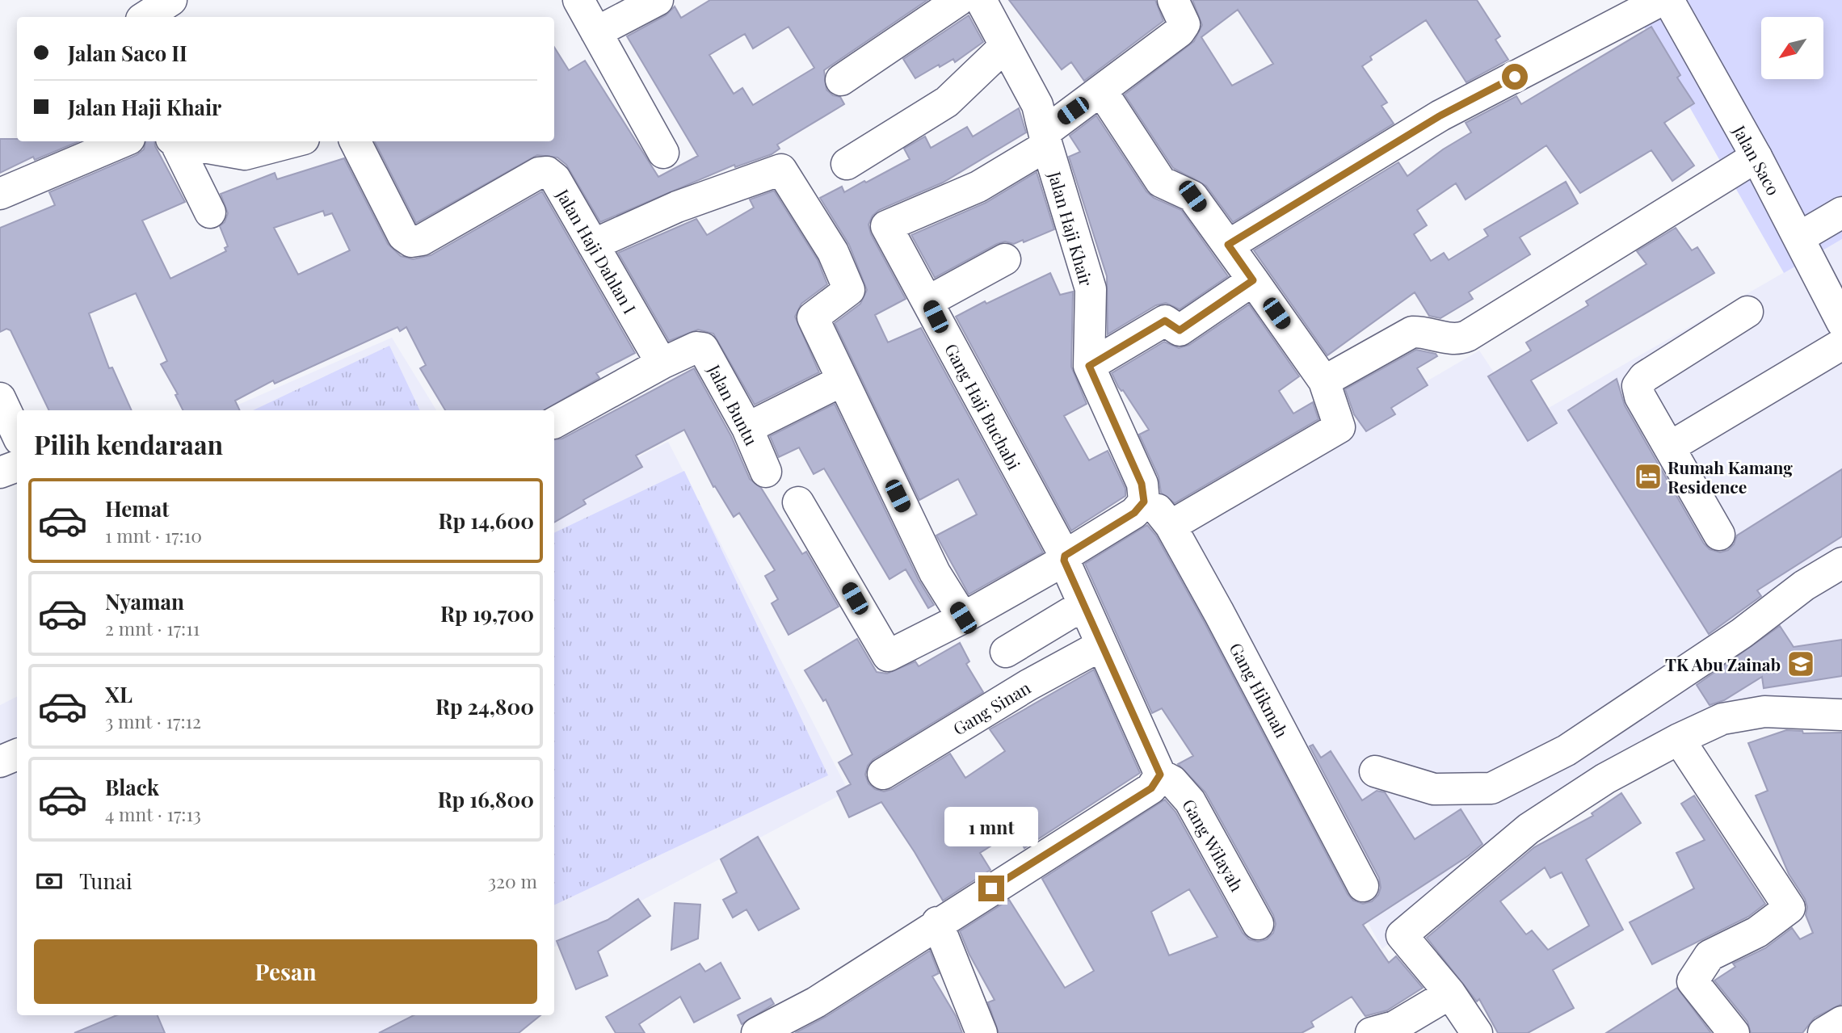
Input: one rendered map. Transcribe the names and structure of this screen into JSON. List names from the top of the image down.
{
  "streets": {
    "street": [
      "Jalan Saco",
      "Jalan Haji Khair",
      "Jalan Haji Dahlan I",
      "Jalan Buntu",
      "Gang Haji Buchabi",
      "Gang Hikmah",
      "Gang Sinan",
      "Gang Wilayah"
    ]
  },
  "crossings": [
    ["Jalan Haji Khair", "Gang Haji Buchabi"],
    ["Jalan Haji Khair", "Gang Hikmah"],
    ["Jalan Haji Dahlan I", "Jalan Buntu"]
  ],
  "places": {
    "hotel": ["Rumah Kamang Residence"],
    "school or university": ["TK Abu Zainab"]
  },
  "north": "bottom left",
  "page": {
    "banner": ["Jalan Saco II", "Jalan Haji Khair"],
    "heading": "Pilih kendaraan",
    "list": [
      {
        "name": "Hemat",
        "note": "1 mnt · 17:10",
        "value": "Rp 14,600"
      },
      {
        "name": "Nyaman",
        "note": "2 mnt · 17:11",
        "value": "Rp 19,700"
      },
      {
        "name": "XL",
        "note": "3 mnt · 17:12",
        "value": "Rp 24,800"
      },
      {
        "name": "Black",
        "note": "4 mnt · 17:13",
        "value": "Rp 16,800"
      }
    ],
    "bubble": "1 mnt",
    "pay": ["Tunai", "320 m"],
    "buttons": "Pesan"
  }
}
